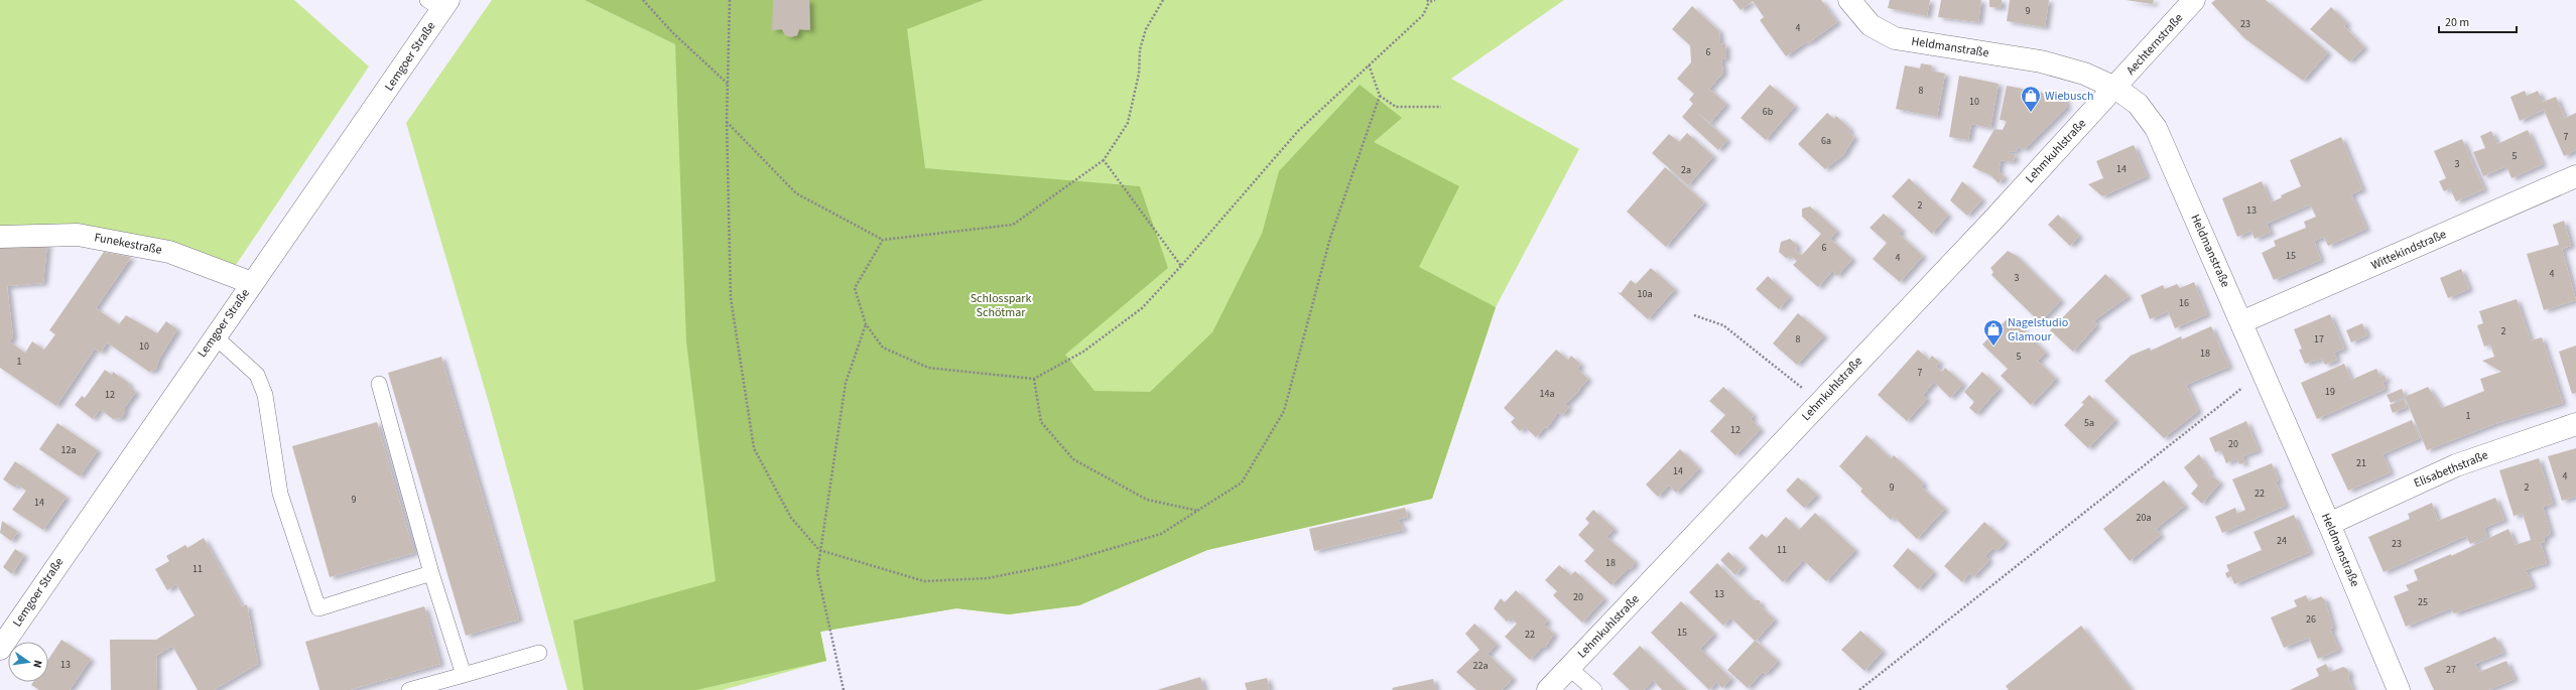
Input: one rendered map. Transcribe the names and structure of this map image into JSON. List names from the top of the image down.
{
  "streets": {
    "street": [
      "Aechternstraße",
      "Heldmanstraße",
      "Lemgoer Straße",
      "Lehmkuhlstraße",
      "Funekestraße",
      "Wittekindstraße",
      "Elisabethstraße"
    ]
  },
  "crossings": [
    ["Aechternstraße", "Heldmanstraße"],
    ["Aechternstraße", "Lehmkuhlstraße"],
    ["Heldmanstraße", "Lehmkuhlstraße"],
    ["Heldmanstraße", "Wittekindstraße"],
    ["Heldmanstraße", "Elisabethstraße"],
    ["Lemgoer Straße", "Funekestraße"]
  ],
  "parks": ["Schlosspark Schötmar"],
  "places": {
    "shop": ["Wiebusch", "Nagelstudio Glamour"]
  },
  "house_numbers": [
    "9",
    "23",
    "4",
    "6",
    "8",
    "10",
    "6b",
    "7",
    "6a",
    "5",
    "3",
    "14",
    "2a",
    "2",
    "13",
    "6",
    "15",
    "4",
    "4",
    "3",
    "10a",
    "16",
    "2",
    "8",
    "17",
    "10",
    "18",
    "5",
    "1",
    "7",
    "19",
    "14a",
    "12",
    "1",
    "5a",
    "12",
    "20",
    "12a",
    "21",
    "14",
    "4",
    "9",
    "2",
    "22",
    "9",
    "14",
    "20a",
    "24",
    "23",
    "11",
    "18",
    "11",
    "13",
    "20",
    "25",
    "26",
    "15",
    "22",
    "13",
    "22a",
    "27"
  ],
  "scale_bar": "20 m",
  "north": "right"
}
